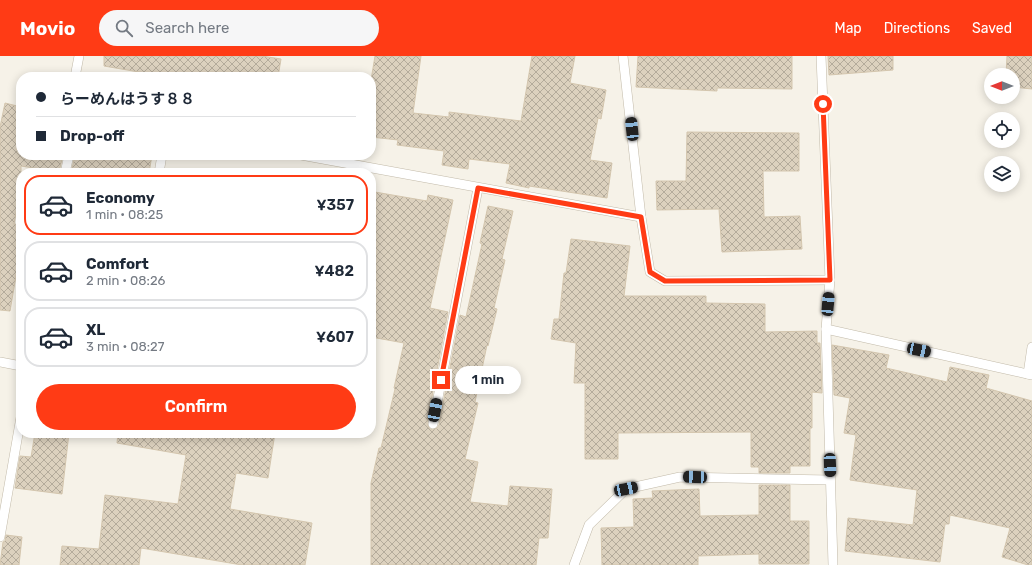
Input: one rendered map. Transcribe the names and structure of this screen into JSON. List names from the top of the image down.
{
  "north": "left",
  "page": {
    "header": "Movio",
    "search": "Search here",
    "nav": ["Map", "Directions", "Saved"],
    "banner": ["らーめんはうす８８", "Drop-off"],
    "list": [
      {
        "name": "Economy",
        "note": "1 min · 08:25",
        "value": "¥357"
      },
      {
        "name": "Comfort",
        "note": "2 min · 08:26",
        "value": "¥482"
      },
      {
        "name": "XL",
        "note": "3 min · 08:27",
        "value": "¥607"
      }
    ],
    "bubble": "1 min",
    "buttons": "Confirm"
  }
}
